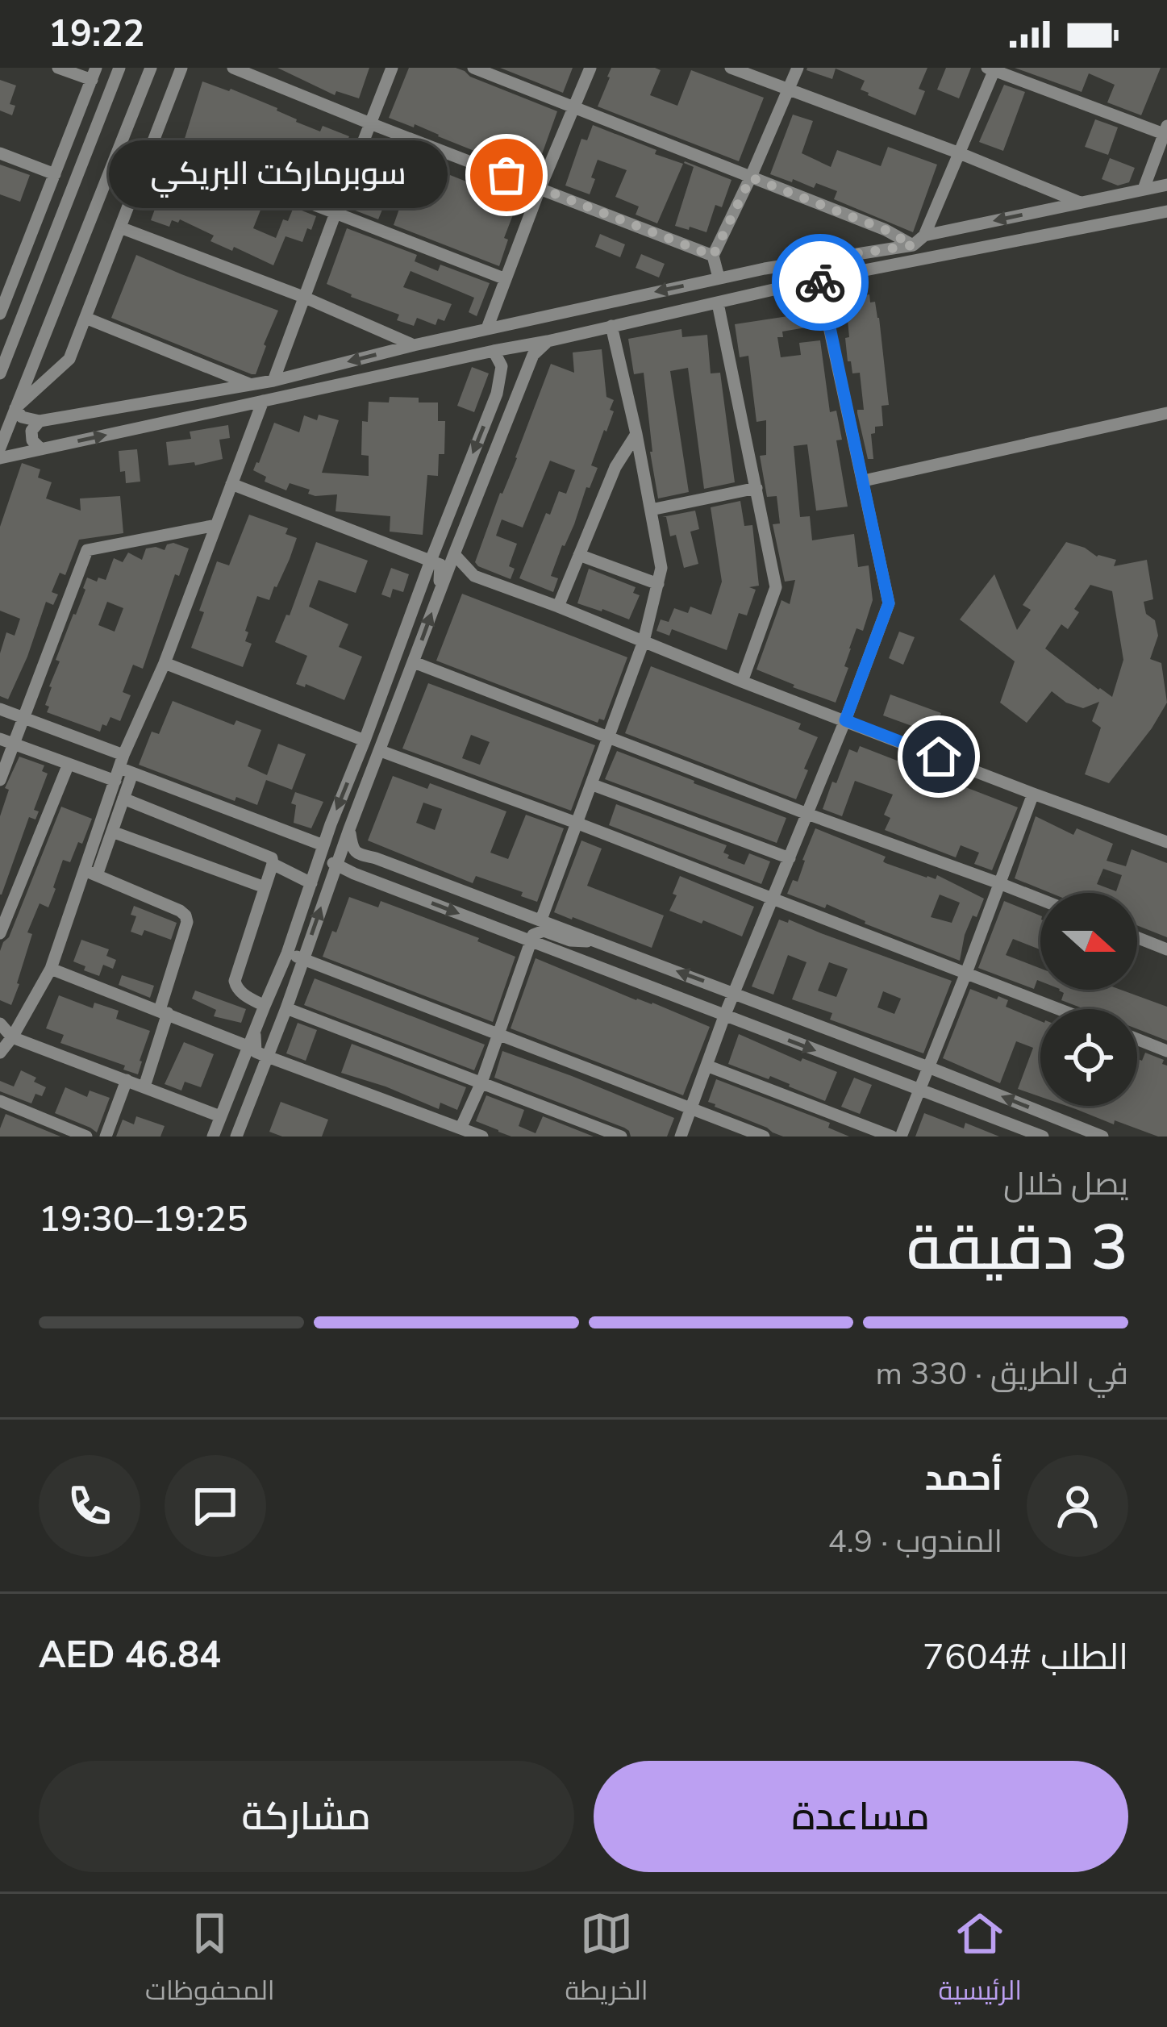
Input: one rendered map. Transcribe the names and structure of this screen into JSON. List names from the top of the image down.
{
  "places": ["سوبرماركت البريكي"],
  "north": "right",
  "page": {
    "status": "19:22",
    "bubble": "سوبرماركت البريكي",
    "heading": ["3 دقيقة", "يصل خلال", "19:25–19:30"],
    "panel": [
      "أحمد",
      "المندوب · 4.9",
      "الطلب #7604",
      "AED 46.84"
    ],
    "bar": "في الطريق · 330 m",
    "buttons": ["مساعدة", "مشاركة"],
    "tabs": ["الرئيسية", "الخريطة", "المحفوظات"]
  }
}
